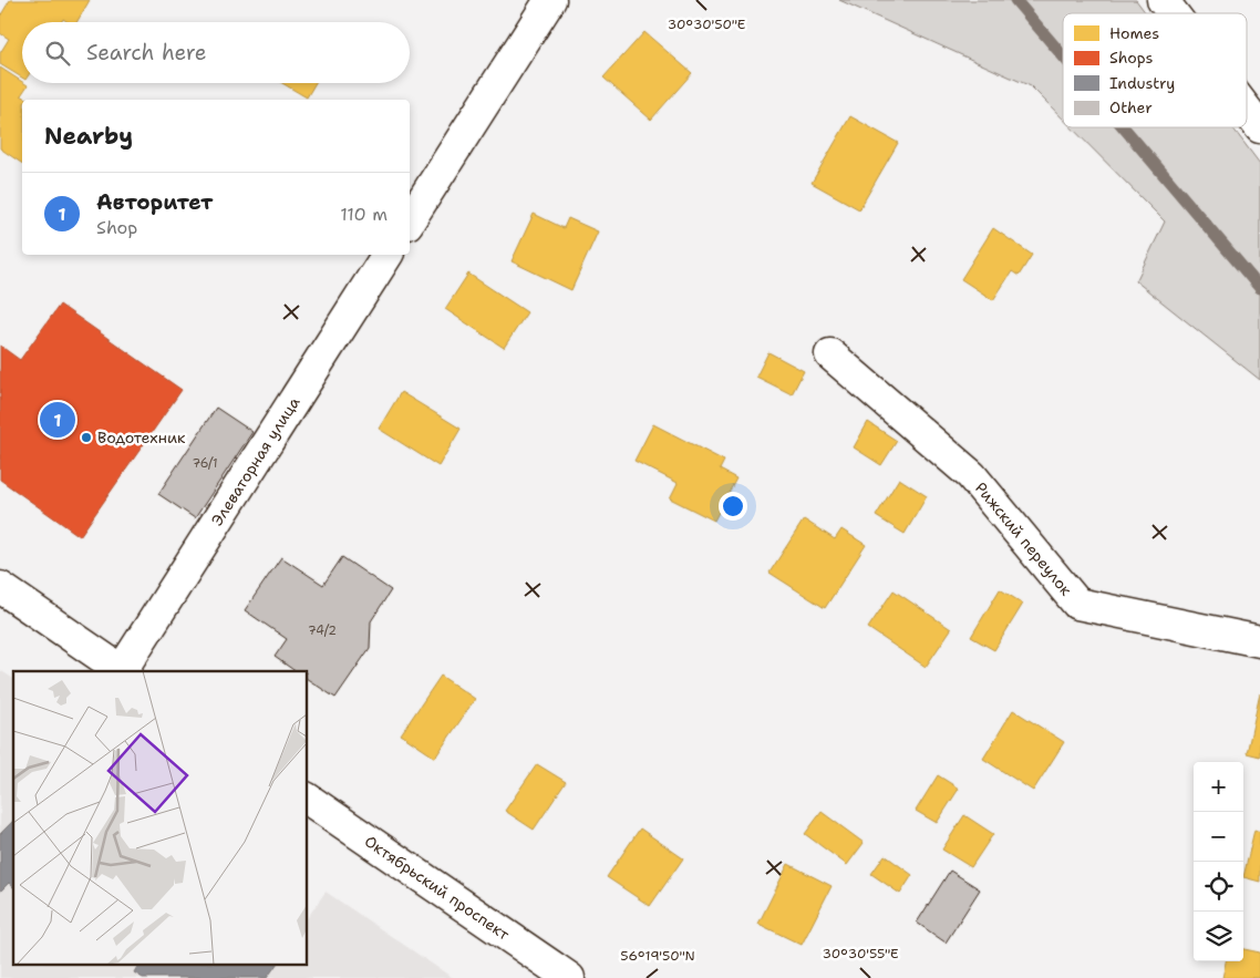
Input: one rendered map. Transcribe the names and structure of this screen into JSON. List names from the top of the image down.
{
  "streets": {
    "street": ["Элеваторная улица", "Рижский переулок", "Октябрьский проспект"]
  },
  "places": ["Водотехник"],
  "house_numbers": ["76/1", "74/2"],
  "legend": [
    "Homes",
    "Shops",
    "Industry",
    "Other"
  ],
  "page": {
    "search": "Search here",
    "heading": "Nearby",
    "list": [
      {
        "mark": "1",
        "name": "Авторитет",
        "note": "Shop",
        "value": "110 m"
      }
    ],
    "pins": "1",
    "map_buttons": ["+", "−"]
  },
  "coordinates": ["30°30'50\"E", "30°30'55\"E", "56°19'50\"N"]
}
